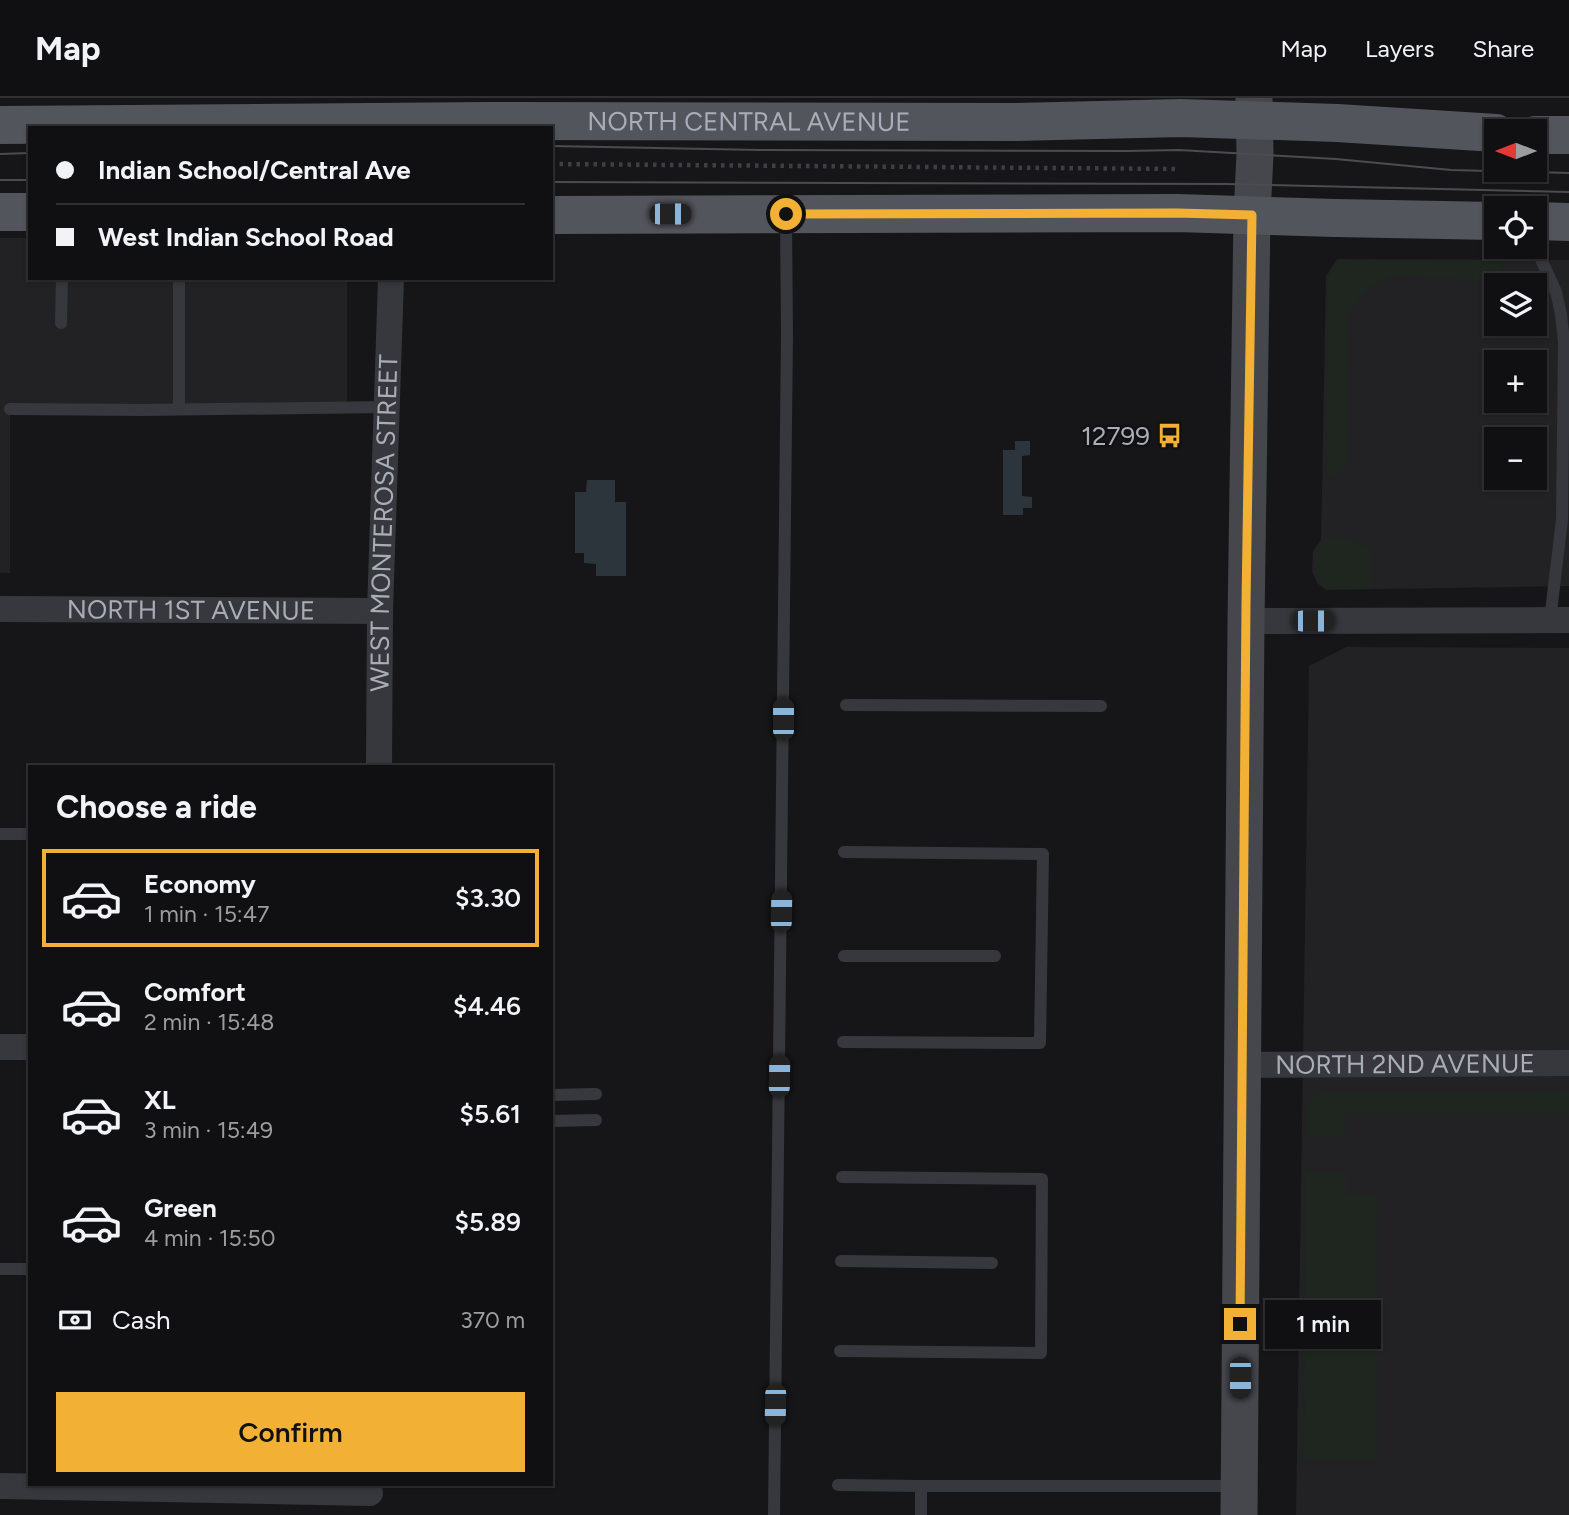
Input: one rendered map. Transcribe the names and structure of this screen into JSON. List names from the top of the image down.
{
  "streets": {
    "main road": ["NORTH CENTRAL AVENUE"],
    "street": ["WEST MONTEROSA STREET", "NORTH 1ST AVENUE", "NORTH 2ND AVENUE"]
  },
  "crossings": [
    ["WEST MONTEROSA STREET", "NORTH 1ST AVENUE"]
  ],
  "places": {
    "bus stop": ["12799"]
  },
  "north": "left",
  "page": {
    "header": "Map",
    "nav": ["Map", "Layers", "Share"],
    "map_buttons": ["+", "−"],
    "banner": ["Indian School/Central Ave", "West Indian School Road"],
    "heading": "Choose a ride",
    "list": [
      {
        "name": "Economy",
        "note": "1 min · 15:47",
        "value": "$3.30"
      },
      {
        "name": "Comfort",
        "note": "2 min · 15:48",
        "value": "$4.46"
      },
      {
        "name": "XL",
        "note": "3 min · 15:49",
        "value": "$5.61"
      },
      {
        "name": "Green",
        "note": "4 min · 15:50",
        "value": "$5.89"
      }
    ],
    "pay": ["Cash", "370 m"],
    "bubble": "1 min",
    "buttons": "Confirm"
  }
}
